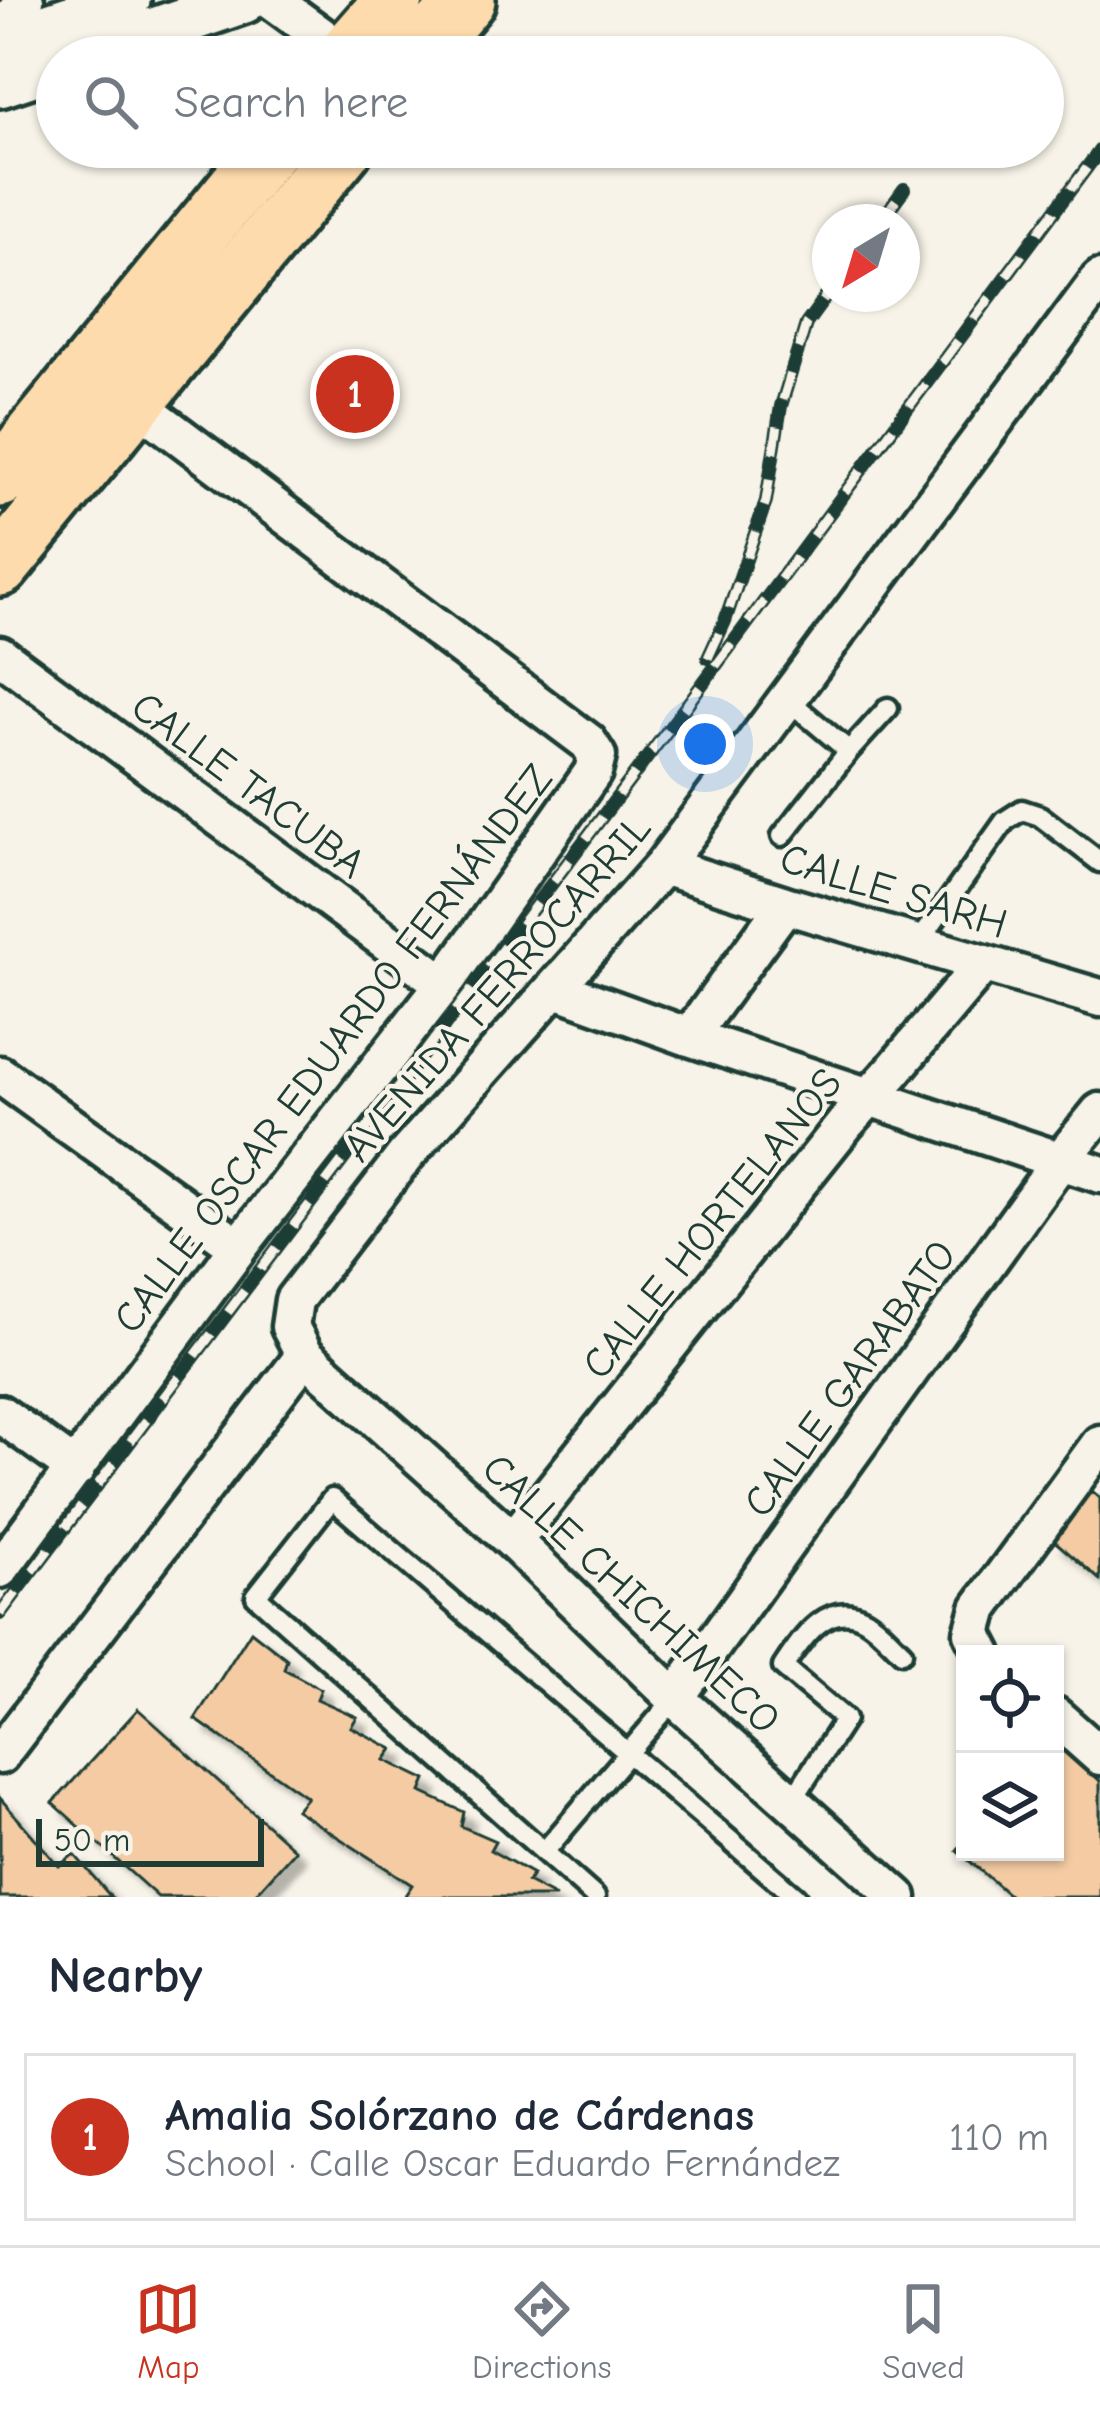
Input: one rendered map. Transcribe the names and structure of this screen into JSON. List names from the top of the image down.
{
  "streets": {
    "street": [
      "CALLE TACUBA",
      "CALLE SARH",
      "AVENIDA FERROCARRIL",
      "CALLE OSCAR EDUARDO FERNÁNDEZ",
      "CALLE HORTELANOS",
      "CALLE GARABATO",
      "CALLE CHICHIMECO"
    ]
  },
  "crossings": [
    ["CALLE TACUBA", "CALLE OSCAR EDUARDO FERNÁNDEZ"],
    ["CALLE SARH", "AVENIDA FERROCARRIL"],
    ["CALLE SARH", "CALLE HORTELANOS"],
    ["AVENIDA FERROCARRIL", "CALLE CHICHIMECO"],
    ["CALLE HORTELANOS", "CALLE CHICHIMECO"],
    ["CALLE GARABATO", "CALLE CHICHIMECO"]
  ],
  "scale_bar": "50 m",
  "north": "bottom left",
  "page": {
    "search": "Search here",
    "pins": "1",
    "scale": "50 m",
    "heading": "Nearby",
    "list": [
      {
        "mark": "1",
        "name": "Amalia Solórzano de Cárdenas",
        "note": "School · Calle Oscar Eduardo Fernández",
        "value": "110 m"
      }
    ],
    "nav": ["Map", "Directions", "Saved"]
  }
}
